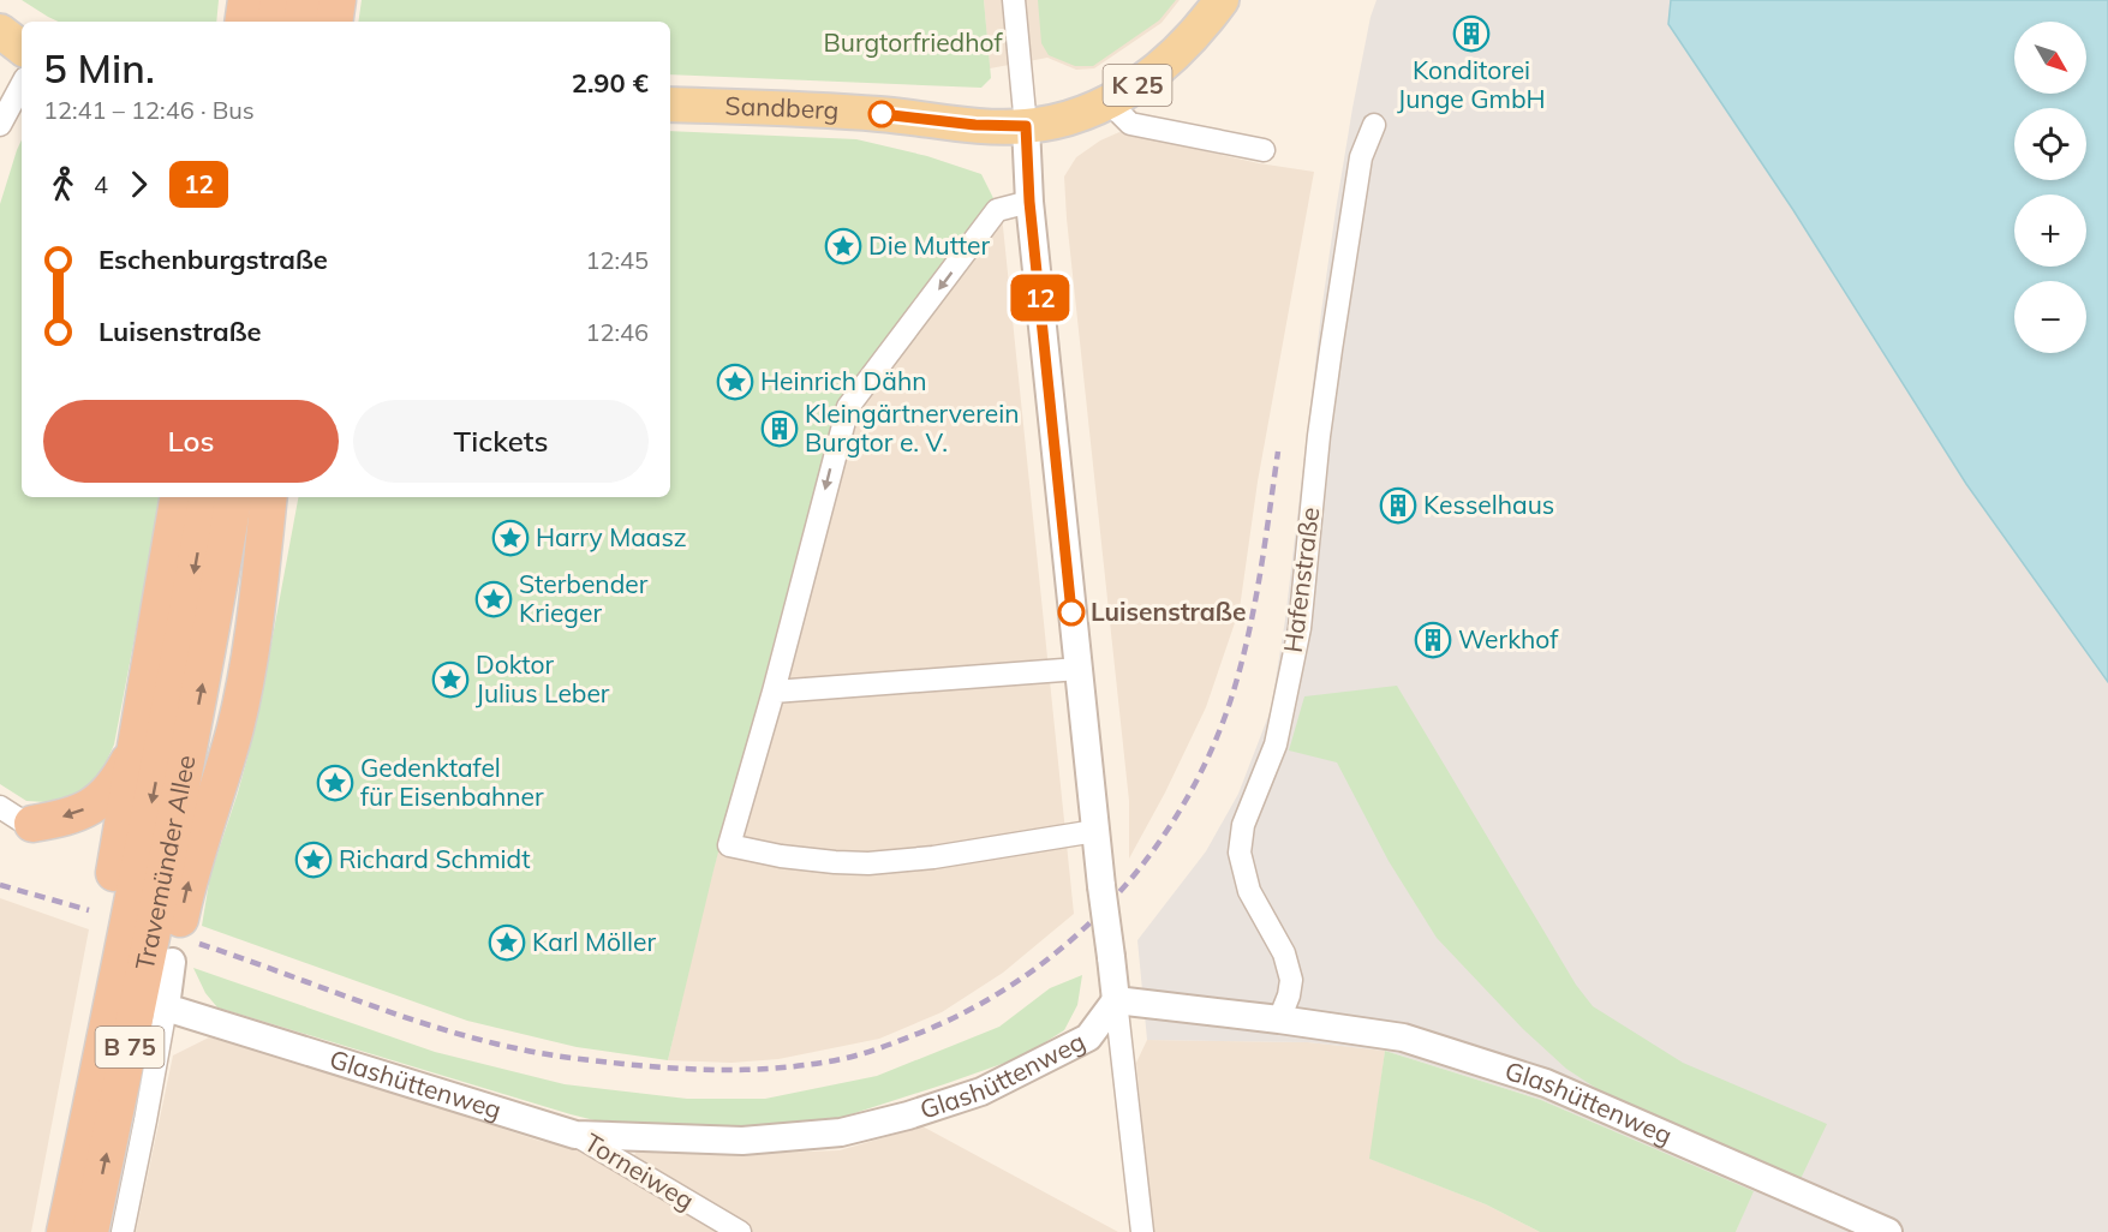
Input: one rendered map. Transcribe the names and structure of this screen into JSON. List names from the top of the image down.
{
  "streets": {
    "highway": ["Travemünder Allee", "B 75"],
    "main road": ["K 25", "Sandberg"],
    "street": ["Hafenstraße", "Glashüttenweg", "Torneiweg"]
  },
  "crossings": [
    ["K 25", "Sandberg"],
    ["Hafenstraße", "Glashüttenweg"],
    ["Travemünder Allee", "B 75"],
    ["Travemünder Allee", "Glashüttenweg"],
    ["Glashüttenweg", "Torneiweg"]
  ],
  "parks": ["Burgtorfriedhof"],
  "places": {
    "building": [
      "Konditorei Junge GmbH",
      "Kleingärtnerverein Burgtor e. V.",
      "Kesselhaus",
      "Werkhof"
    ],
    "place": [
      "Die Mutter",
      "Heinrich Dähn",
      "Harry Maasz",
      "Sterbender Krieger",
      "Doktor Julius Leber",
      "Gedenktafel für Eisenbahner",
      "Richard Schmidt",
      "Karl Möller"
    ],
    "other": ["Luisenstraße"]
  },
  "lines": ["bus line 12"],
  "north": "bottom right",
  "page": {
    "on_map": "12",
    "map_buttons": ["+", "−"],
    "heading": ["5 Min.", "12:41 – 12:46 · Bus", "2.90 €"],
    "legs": ["4", "12"],
    "list": [
      {
        "name": "Eschenburgstraße",
        "value": "12:45"
      },
      {
        "name": "Luisenstraße",
        "value": "12:46"
      }
    ],
    "buttons": ["Los", "Tickets"]
  }
}
